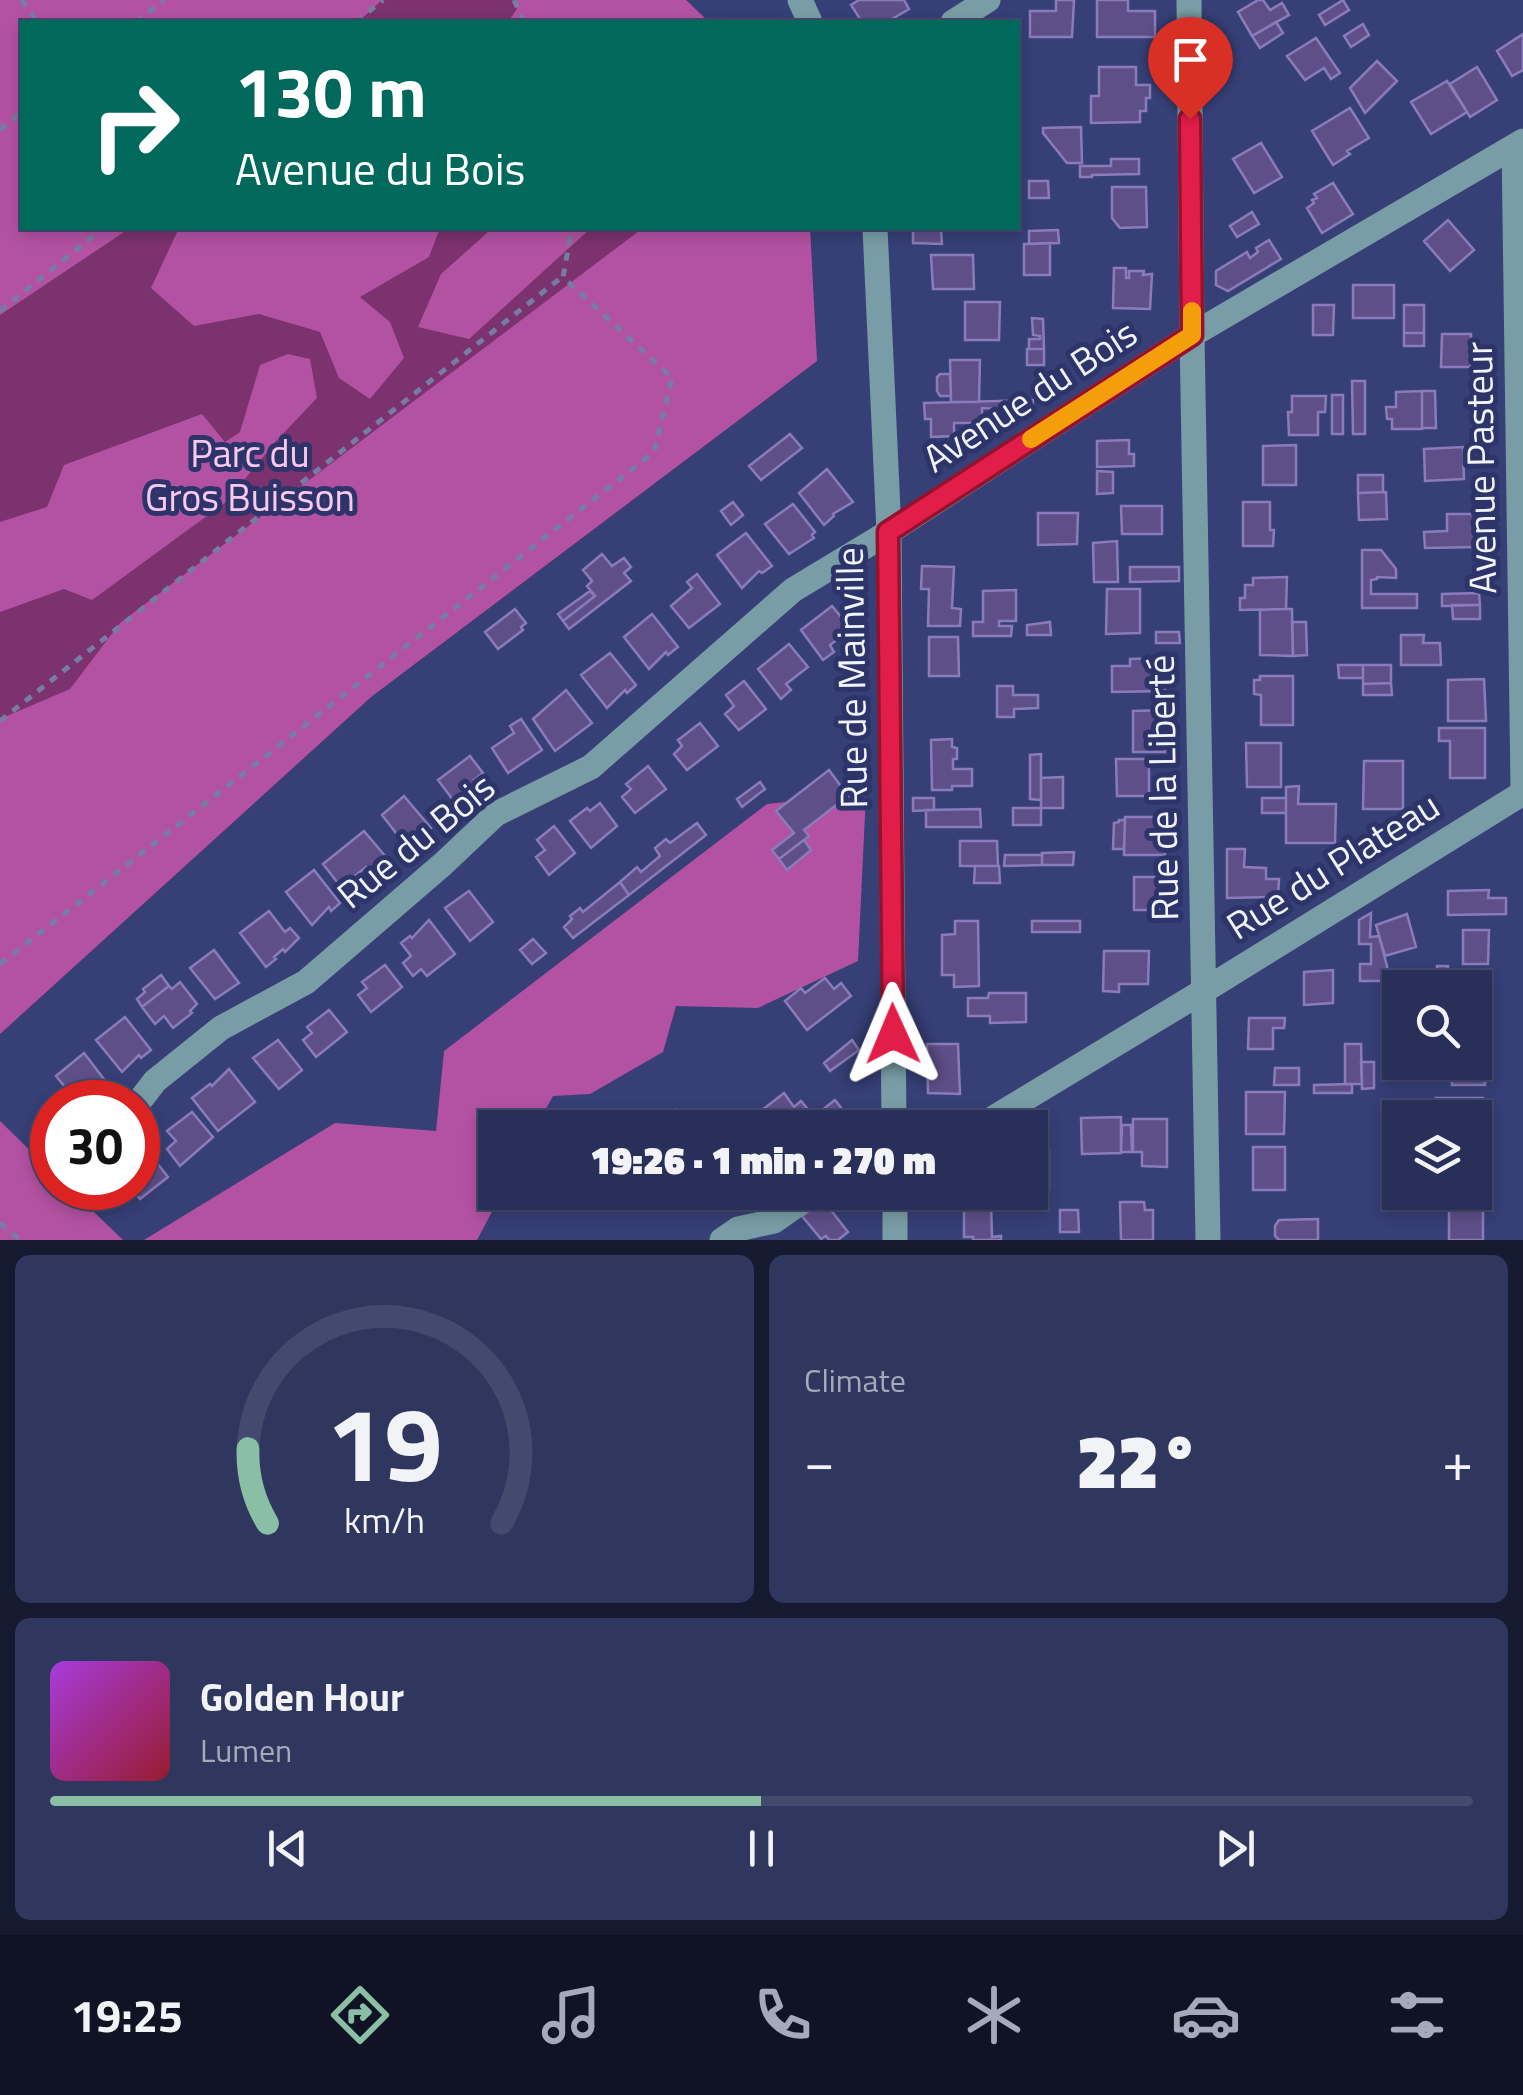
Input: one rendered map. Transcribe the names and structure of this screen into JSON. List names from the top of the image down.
{
  "streets": {
    "street": [
      "Avenue du Bois",
      "Avenue Pasteur",
      "Rue de Mainville",
      "Rue de la Liberté",
      "Rue du Bois",
      "Rue du Plateau"
    ]
  },
  "crossings": [
    ["Avenue du Bois", "Avenue Pasteur"],
    ["Avenue du Bois", "Rue de Mainville"],
    ["Avenue du Bois", "Rue de la Liberté"],
    ["Avenue du Bois", "Rue du Bois"],
    ["Avenue Pasteur", "Rue du Plateau"],
    ["Rue de Mainville", "Rue du Bois"],
    ["Rue de la Liberté", "Rue du Plateau"]
  ],
  "parks": ["Parc du Gros Buisson"],
  "page": {
    "turn": ["130 m", "Avenue du Bois"],
    "limit": "30",
    "trip": "19:26 · 1 min · 270 m",
    "tile": "Climate",
    "heat": ["−", "22°", "+"],
    "song": ["Golden Hour", "Lumen"],
    "tabs": "19:25",
    "gauge": ["19", "km/h"]
  }
}
